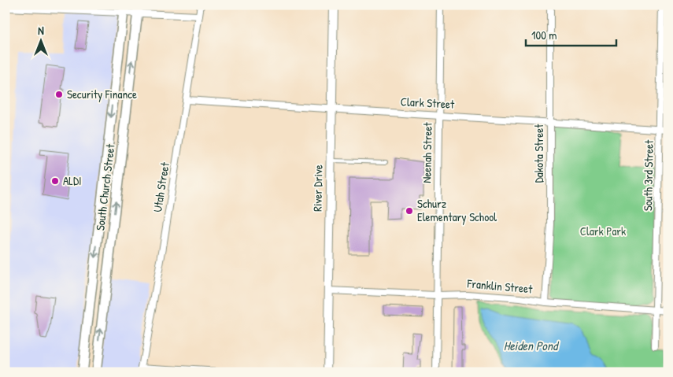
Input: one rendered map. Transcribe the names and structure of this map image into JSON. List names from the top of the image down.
{
  "streets": {
    "main road": ["South Church Street"],
    "street": [
      "Clark Street",
      "Neenah Street",
      "Dakota Street",
      "South 3rd Street",
      "Utah Street",
      "River Drive",
      "Franklin Street"
    ]
  },
  "crossings": [
    ["Clark Street", "Neenah Street"],
    ["Clark Street", "Dakota Street"],
    ["Clark Street", "South 3rd Street"],
    ["Clark Street", "Utah Street"],
    ["Clark Street", "River Drive"],
    ["Neenah Street", "Franklin Street"],
    ["Dakota Street", "Franklin Street"],
    ["South 3rd Street", "Franklin Street"],
    ["River Drive", "Franklin Street"]
  ],
  "water": ["Heiden Pond"],
  "parks": ["Clark Park"],
  "places": ["Security Finance", "ALDI", "Schurz Elementary School"],
  "scale_bar": "100 m",
  "north": "top"
}
